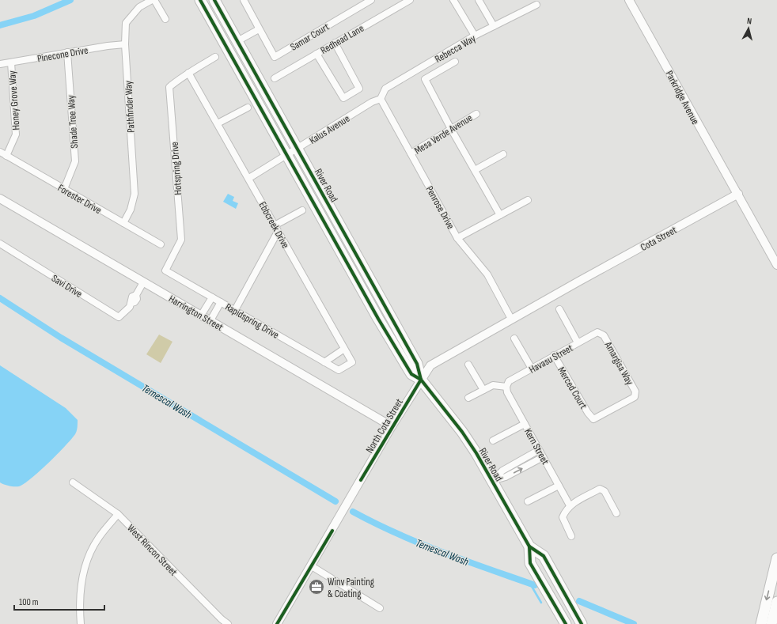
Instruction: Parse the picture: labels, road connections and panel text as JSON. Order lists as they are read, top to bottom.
{
  "streets": {
    "main road": ["River Road"],
    "street": [
      "Samar Court",
      "Redhead Lane",
      "Rebecca Way",
      "Pinecone Drive",
      "Parkridge Avenue",
      "Honey Grove Way",
      "Pathfinder Way",
      "Shade Tree Way",
      "Kalus Avenue",
      "Mesa Verde Avenue",
      "Hotspring Drive",
      "Forester Drive",
      "Penrose Drive",
      "Ebbcreek Drive",
      "Cota Street",
      "Savi Drive",
      "Harrington Street",
      "Rapidspring Drive",
      "Havasu Street",
      "Amargisa Way",
      "Merced Court",
      "North Cota Street",
      "Kern Street",
      "West Rincon Street"
    ]
  },
  "crossings": [
    ["Rebecca Way", "Kalus Avenue"],
    ["Rebecca Way", "Penrose Drive"],
    ["Pinecone Drive", "Honey Grove Way"],
    ["Pinecone Drive", "Pathfinder Way"],
    ["Pinecone Drive", "Shade Tree Way"],
    ["Parkridge Avenue", "Cota Street"],
    ["Honey Grove Way", "Forester Drive"],
    ["Pathfinder Way", "Forester Drive"],
    ["Shade Tree Way", "Forester Drive"],
    ["Kalus Avenue", "River Road"],
    ["Kalus Avenue", "Penrose Drive"],
    ["Kalus Avenue", "Ebbcreek Drive"],
    ["Mesa Verde Avenue", "Penrose Drive"],
    ["Hotspring Drive", "Ebbcreek Drive"],
    ["Hotspring Drive", "Rapidspring Drive"],
    ["River Road", "North Cota Street"],
    ["Penrose Drive", "North Cota Street"],
    ["Ebbcreek Drive", "Rapidspring Drive"],
    ["Cota Street", "North Cota Street"],
    ["Savi Drive", "Harrington Street"],
    ["Harrington Street", "North Cota Street"],
    ["Havasu Street", "Amargisa Way"],
    ["Havasu Street", "Merced Court"],
    ["Havasu Street", "Kern Street"],
    ["Amargisa Way", "Merced Court"]
  ],
  "water": ["Temescal Wash"],
  "places": {
    "office": ["Winv Painting & Coating"]
  },
  "scale_bar": "100 m",
  "north": "top"
}
